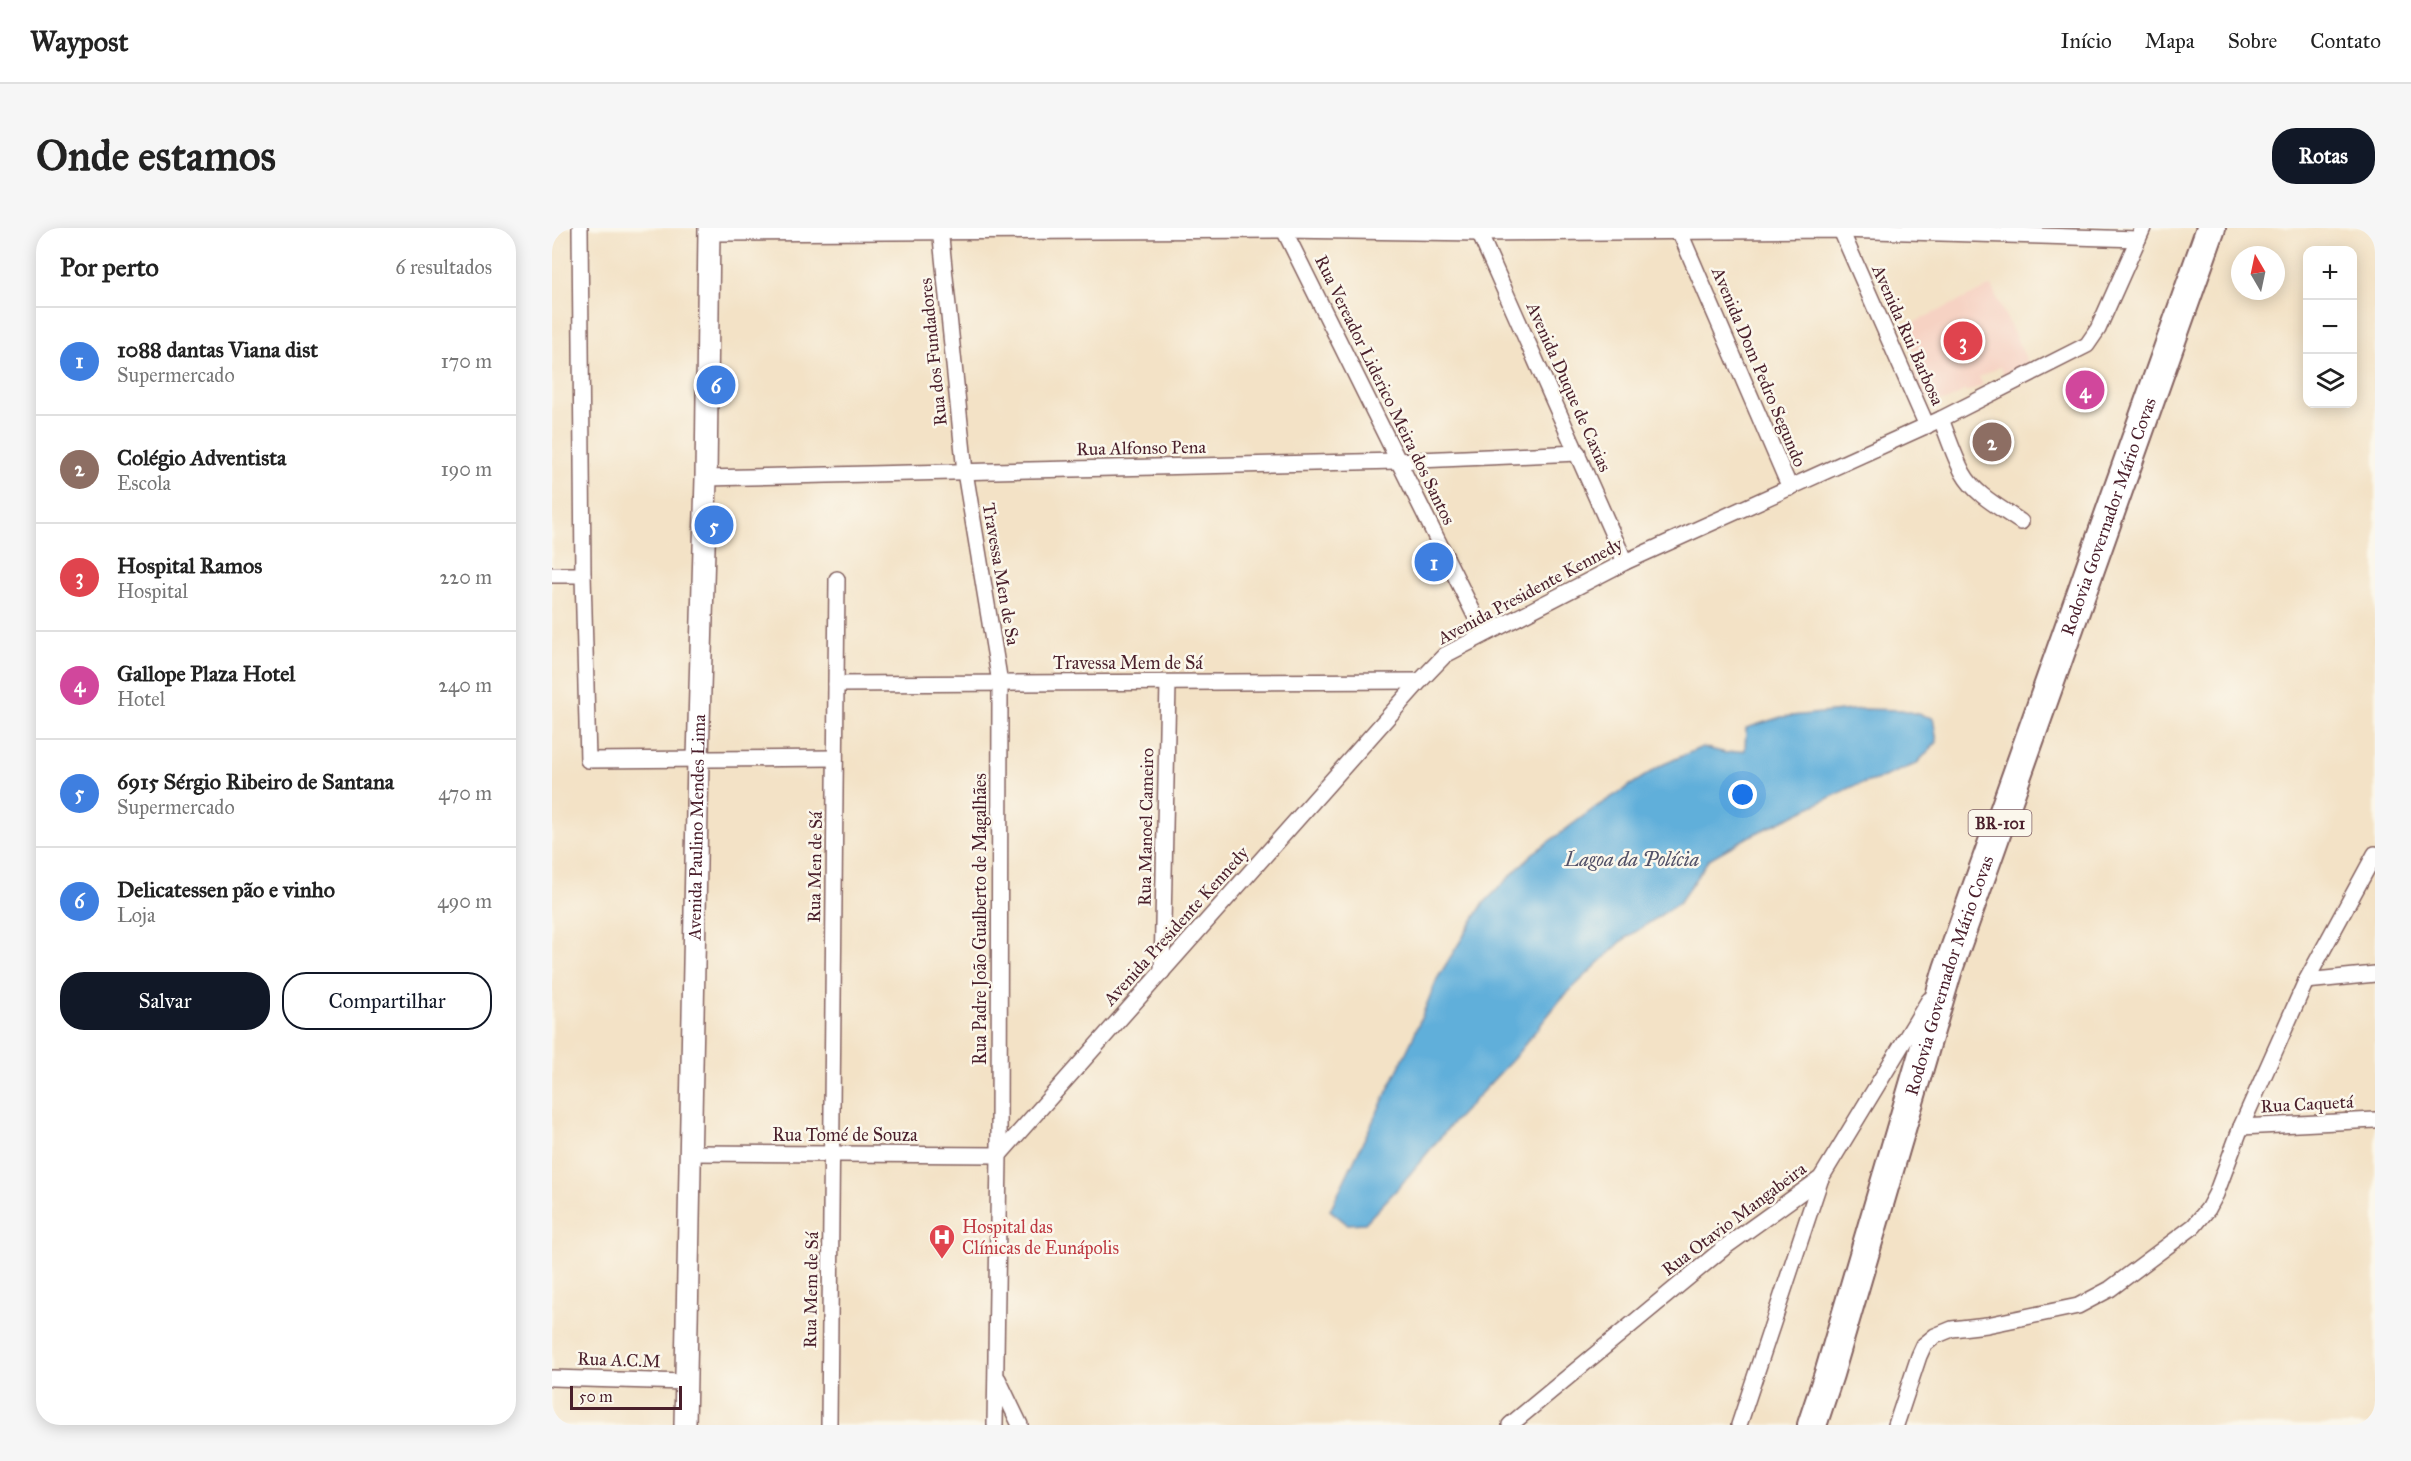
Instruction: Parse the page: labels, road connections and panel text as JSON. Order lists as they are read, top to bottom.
{
  "streets": {
    "highway": ["Rodovia Governador Mário Covas", "BR-101"],
    "main road": ["Avenida Paulino Mendes Lima"],
    "street": [
      "Avenida Rui Barbosa",
      "Rua dos Fundadores",
      "Avenida Dom Pedro Segundo",
      "Avenida Duque de Caxias",
      "Rua Vereador Liderico Meira dos Santos",
      "Rua Alfonso Pena",
      "Travessa Men de Sa",
      "Avenida Presidente Kennedy",
      "Travessa Mem de Sá",
      "Rua Manoel Cameiro",
      "Rua Men de Sá",
      "Rua Padre João Gualberto de Magalhães",
      "Rua Caquetá",
      "Rua Tomé de Souza",
      "Rua Otavio Mangabeira",
      "Rua Mem de Sá",
      "Rua A.C.M"
    ]
  },
  "crossings": [
    ["Avenida Rui Barbosa", "Avenida Presidente Kennedy"],
    ["Rua dos Fundadores", "Rua Alfonso Pena"],
    ["Rua dos Fundadores", "Travessa Men de Sa"],
    ["Avenida Dom Pedro Segundo", "Avenida Presidente Kennedy"],
    ["Avenida Duque de Caxias", "Rua Alfonso Pena"],
    ["Avenida Duque de Caxias", "Avenida Presidente Kennedy"],
    ["Rua Vereador Liderico Meira dos Santos", "Rua Alfonso Pena"],
    ["Rua Vereador Liderico Meira dos Santos", "Avenida Presidente Kennedy"],
    ["Rua Alfonso Pena", "Travessa Men de Sa"],
    ["Rua Alfonso Pena", "Avenida Paulino Mendes Lima"],
    ["Rodovia Governador Mário Covas", "Rua Otavio Mangabeira"],
    ["Travessa Men de Sa", "Travessa Mem de Sá"],
    ["Travessa Men de Sa", "Rua Padre João Gualberto de Magalhães"],
    ["Avenida Presidente Kennedy", "Travessa Mem de Sá"],
    ["Avenida Presidente Kennedy", "Rua Manoel Cameiro"],
    ["Avenida Presidente Kennedy", "Rua Padre João Gualberto de Magalhães"],
    ["Avenida Presidente Kennedy", "Rua Tomé de Souza"],
    ["Travessa Mem de Sá", "Rua Manoel Cameiro"],
    ["Travessa Mem de Sá", "Rua Men de Sá"],
    ["Travessa Mem de Sá", "Rua Padre João Gualberto de Magalhães"],
    ["Avenida Paulino Mendes Lima", "Rua Tomé de Souza"],
    ["Avenida Paulino Mendes Lima", "Rua A.C.M"],
    ["Rua Men de Sá", "Rua Tomé de Souza"],
    ["Rua Men de Sá", "Rua Mem de Sá"],
    ["Rua Padre João Gualberto de Magalhães", "Rua Tomé de Souza"],
    ["Rua Tomé de Souza", "Rua Mem de Sá"]
  ],
  "water": ["Lagoa da Polícia"],
  "places": {
    "hospital": ["Hospital das Clínicas de Eunápolis"]
  },
  "scale_bar": "50 m",
  "north": "top",
  "page": {
    "header": "Waypost",
    "nav": [
      "Início",
      "Mapa",
      "Sobre",
      "Contato"
    ],
    "buttons": [
      "Rotas",
      ["Salvar", "Compartilhar"]
    ],
    "title": "Onde estamos",
    "heading": ["Por perto", "6 resultados"],
    "map_buttons": ["+", "−"],
    "list": [
      {
        "mark": "1",
        "name": "1088 dantas Viana dist",
        "note": "Supermercado",
        "value": "170 m"
      },
      {
        "mark": "2",
        "name": "Colégio Adventista",
        "note": "Escola",
        "value": "190 m"
      },
      {
        "mark": "3",
        "name": "Hospital Ramos",
        "note": "Hospital",
        "value": "220 m"
      },
      {
        "mark": "4",
        "name": "Gallope Plaza Hotel",
        "note": "Hotel",
        "value": "240 m"
      },
      {
        "mark": "5",
        "name": "6915 Sérgio Ribeiro de Santana",
        "note": "Supermercado",
        "value": "470 m"
      },
      {
        "mark": "6",
        "name": "Delicatessen pão e vinho",
        "note": "Loja",
        "value": "490 m"
      }
    ],
    "pins": [
      "3",
      "6",
      "4",
      "2",
      "5",
      "1"
    ],
    "scale": "50 m"
  }
}
